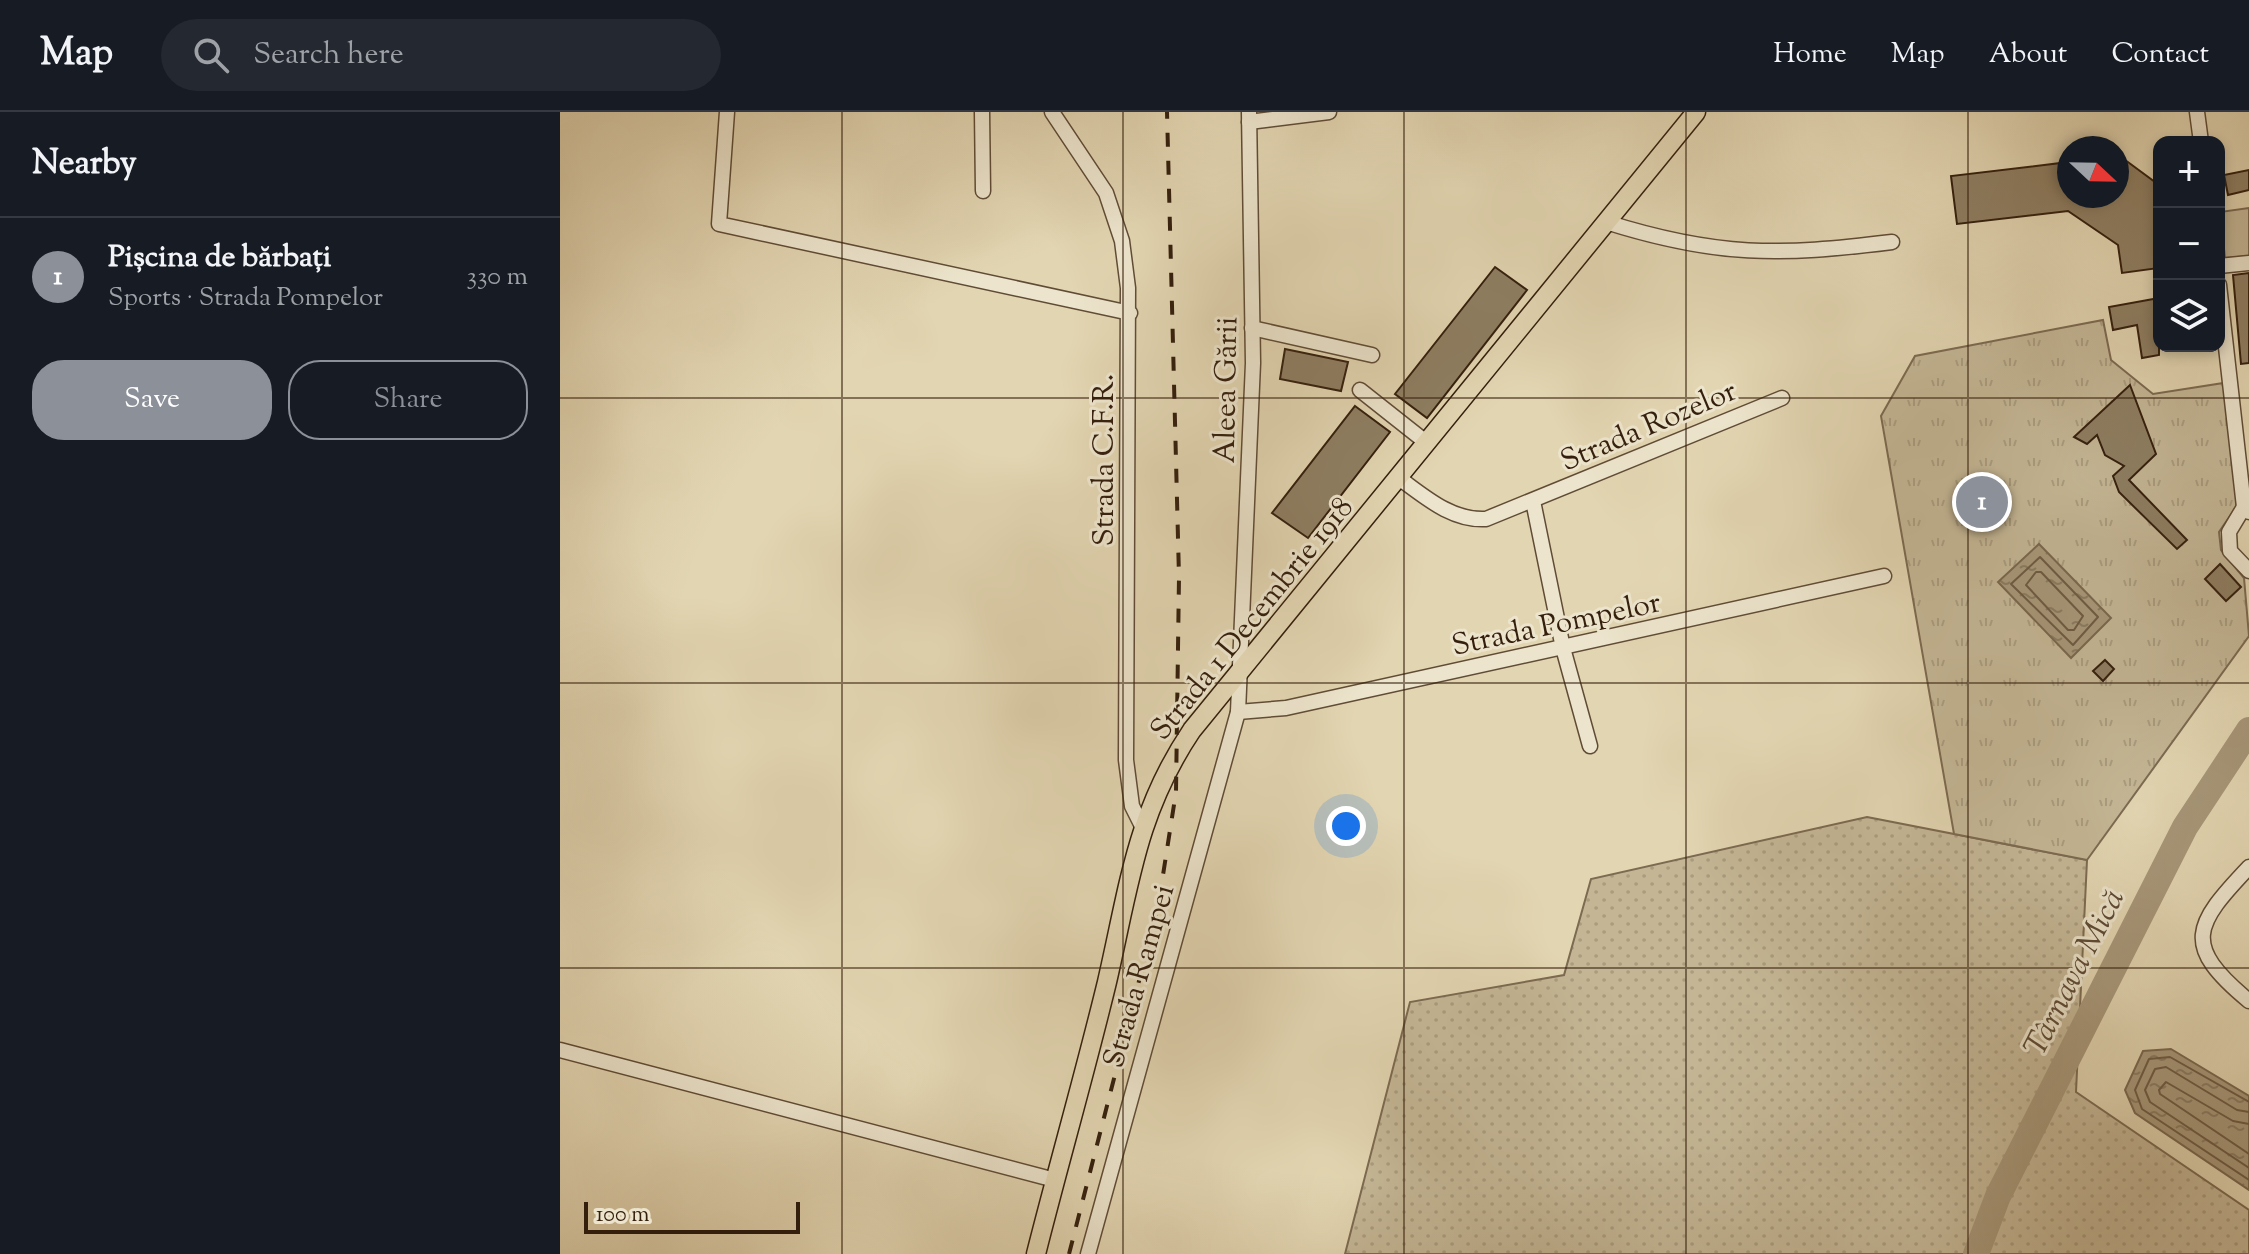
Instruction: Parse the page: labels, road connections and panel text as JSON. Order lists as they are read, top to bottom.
{
  "streets": {
    "main road": ["Strada 1 Decembrie 1918"],
    "street": [
      "Aleea Gării",
      "Strada Rozelor",
      "Strada C.F.R.",
      "Strada Pompelor",
      "Strada Rampei"
    ]
  },
  "crossings": [
    ["Aleea Gării", "Strada 1 Decembrie 1918"],
    ["Aleea Gării", "Strada Pompelor"],
    ["Aleea Gării", "Strada Rampei"],
    ["Strada Rozelor", "Strada 1 Decembrie 1918"],
    ["Strada Rozelor", "Strada Pompelor"],
    ["Strada C.F.R.", "Strada 1 Decembrie 1918"],
    ["Strada Pompelor", "Strada Rampei"]
  ],
  "water": ["Târnava Mică"],
  "scale_bar": "100 m",
  "north": "right",
  "page": {
    "header": "Map",
    "search": "Search here",
    "nav": [
      "Home",
      "Map",
      "About",
      "Contact"
    ],
    "heading": "Nearby",
    "map_buttons": ["+", "−"],
    "list": [
      {
        "mark": "1",
        "name": "Pișcina de bărbați",
        "note": "Sports · Strada Pompelor",
        "value": "330 m"
      }
    ],
    "buttons": ["Save", "Share"],
    "pins": "1",
    "scale": "100 m"
  }
}
